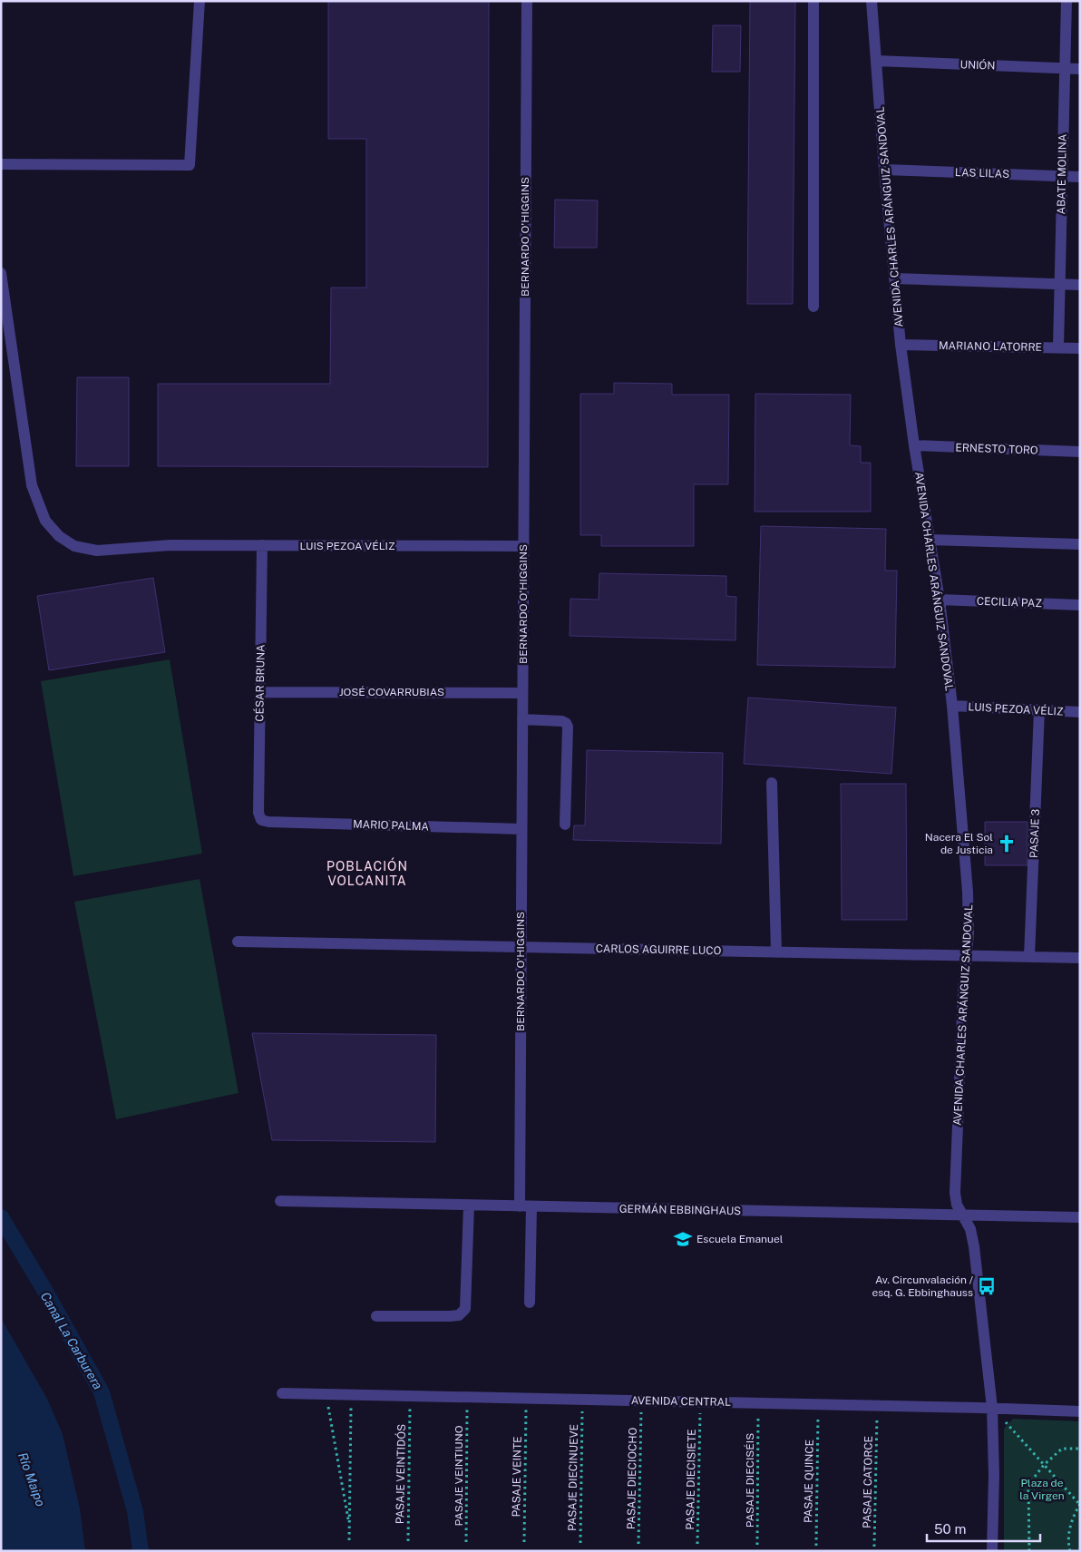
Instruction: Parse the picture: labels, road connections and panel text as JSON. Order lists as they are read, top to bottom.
{
  "streets": {
    "street": [
      "UNIÓN",
      "LAS LILAS",
      "ABATE MOLINA",
      "AVENIDA CHARLES ARÁNGUIZ SANDOVAL",
      "BERNARDO O'HIGGINS",
      "MARIANO LATORRE",
      "ERNESTO TORO",
      "LUIS PEZOA VÉLIZ",
      "CECILIA PAZ",
      "CÉSAR BRUNA",
      "JOSÉ COVARRUBIAS",
      "MARIO PALMA",
      "PASAJE 3",
      "CARLOS AGUIRRE LUCO",
      "GERMÁN EBBINGHAUS",
      "AVENIDA CENTRAL"
    ],
    "path": [
      "PASAJE VEINTIDÓS",
      "PASAJE VEINTIUNO",
      "PASAJE VEINTE",
      "PASAJE DIECINUEVE",
      "PASAJE DIECIOCHO",
      "PASAJE DIECISIETE",
      "PASAJE DIECISÉIS",
      "PASAJE QUINCE",
      "PASAJE CATORCE"
    ]
  },
  "crossings": [
    ["UNIÓN", "ABATE MOLINA"],
    ["UNIÓN", "AVENIDA CHARLES ARÁNGUIZ SANDOVAL"],
    ["LAS LILAS", "ABATE MOLINA"],
    ["LAS LILAS", "AVENIDA CHARLES ARÁNGUIZ SANDOVAL"],
    ["ABATE MOLINA", "MARIANO LATORRE"],
    ["AVENIDA CHARLES ARÁNGUIZ SANDOVAL", "MARIANO LATORRE"],
    ["AVENIDA CHARLES ARÁNGUIZ SANDOVAL", "ERNESTO TORO"],
    ["AVENIDA CHARLES ARÁNGUIZ SANDOVAL", "LUIS PEZOA VÉLIZ"],
    ["AVENIDA CHARLES ARÁNGUIZ SANDOVAL", "CECILIA PAZ"],
    ["AVENIDA CHARLES ARÁNGUIZ SANDOVAL", "CARLOS AGUIRRE LUCO"],
    ["AVENIDA CHARLES ARÁNGUIZ SANDOVAL", "GERMÁN EBBINGHAUS"],
    ["AVENIDA CHARLES ARÁNGUIZ SANDOVAL", "AVENIDA CENTRAL"],
    ["BERNARDO O'HIGGINS", "LUIS PEZOA VÉLIZ"],
    ["BERNARDO O'HIGGINS", "JOSÉ COVARRUBIAS"],
    ["BERNARDO O'HIGGINS", "MARIO PALMA"],
    ["BERNARDO O'HIGGINS", "CARLOS AGUIRRE LUCO"],
    ["BERNARDO O'HIGGINS", "GERMÁN EBBINGHAUS"],
    ["LUIS PEZOA VÉLIZ", "CÉSAR BRUNA"],
    ["LUIS PEZOA VÉLIZ", "PASAJE 3"],
    ["CÉSAR BRUNA", "JOSÉ COVARRUBIAS"],
    ["CÉSAR BRUNA", "MARIO PALMA"],
    ["PASAJE 3", "CARLOS AGUIRRE LUCO"]
  ],
  "districts": ["POBLACIÓN VOLCANITA"],
  "water": ["Canal La Carburera", "Río Maipo"],
  "parks": ["Plaza de la Virgen"],
  "places": {
    "church": ["Nacera El Sol de Justicia"],
    "school or university": ["Escuela Emanuel"],
    "bus stop": ["Av. Circunvalación / esq. G. Ebbinghauss"]
  },
  "scale_bar": "50 m"
}
